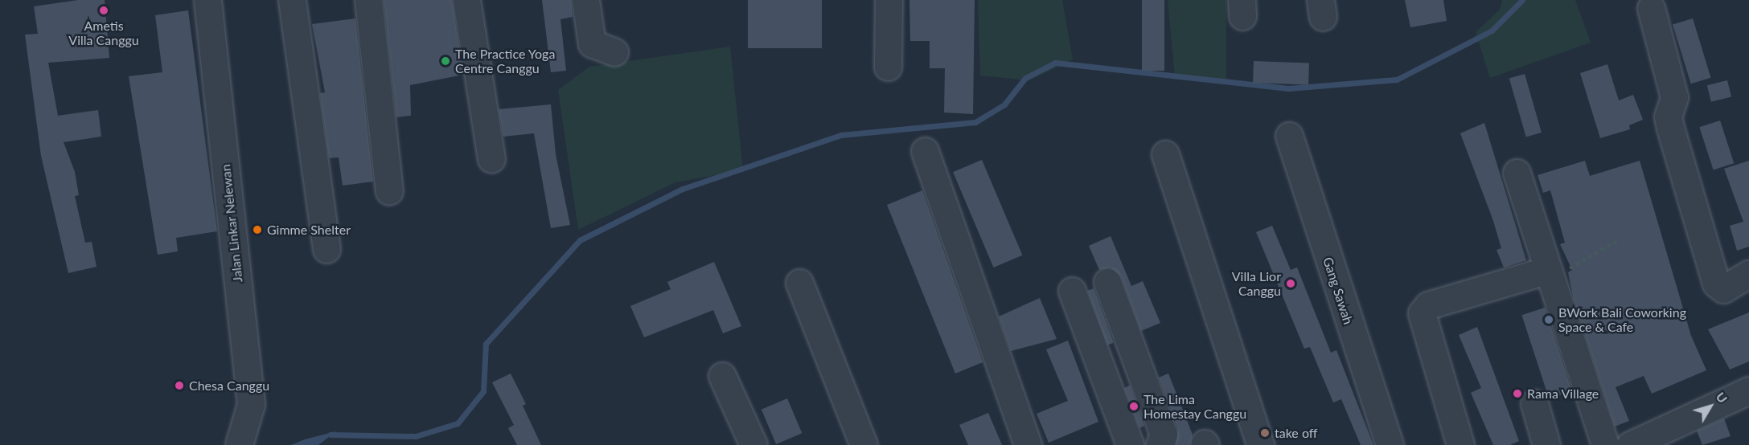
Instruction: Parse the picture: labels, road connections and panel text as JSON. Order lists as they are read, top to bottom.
{
  "streets": {
    "street": ["Jalan Linkar Nelewan", "Gang Sawah"]
  },
  "places": [
    "Ametis Villa Canggu",
    "The Practice Yoga Centre Canggu",
    "Gimme Shelter",
    "Villa Lior Canggu",
    "BWork Bali Coworking Space & Cafe",
    "Chesa Canggu",
    "Rama Village",
    "The Lima Homestay Canggu",
    "take off"
  ],
  "north": "top right"
}
